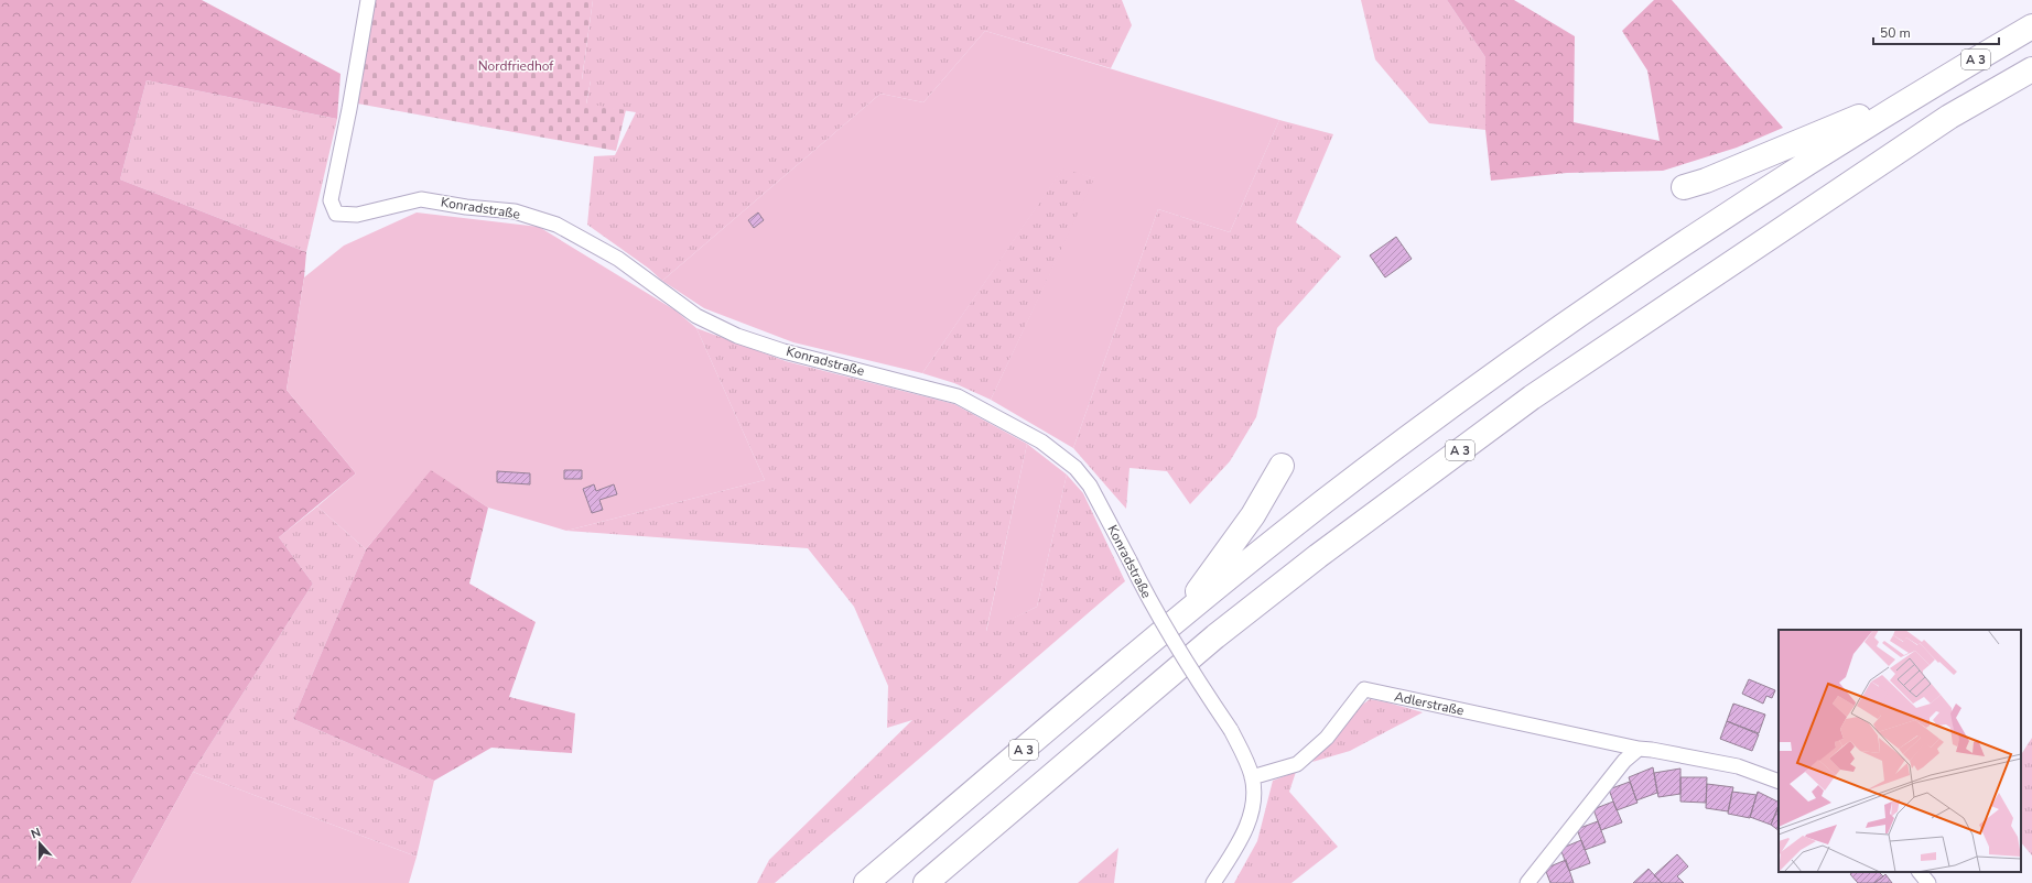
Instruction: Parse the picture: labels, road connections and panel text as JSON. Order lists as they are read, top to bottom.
{
  "streets": {
    "highway": ["A 3"],
    "street": ["Konradstraße", "Adlerstraße"]
  },
  "crossings": [
    ["Konradstraße", "Adlerstraße"]
  ],
  "parks": ["Nordfriedhof"],
  "scale_bar": "50 m",
  "north": "top"
}
